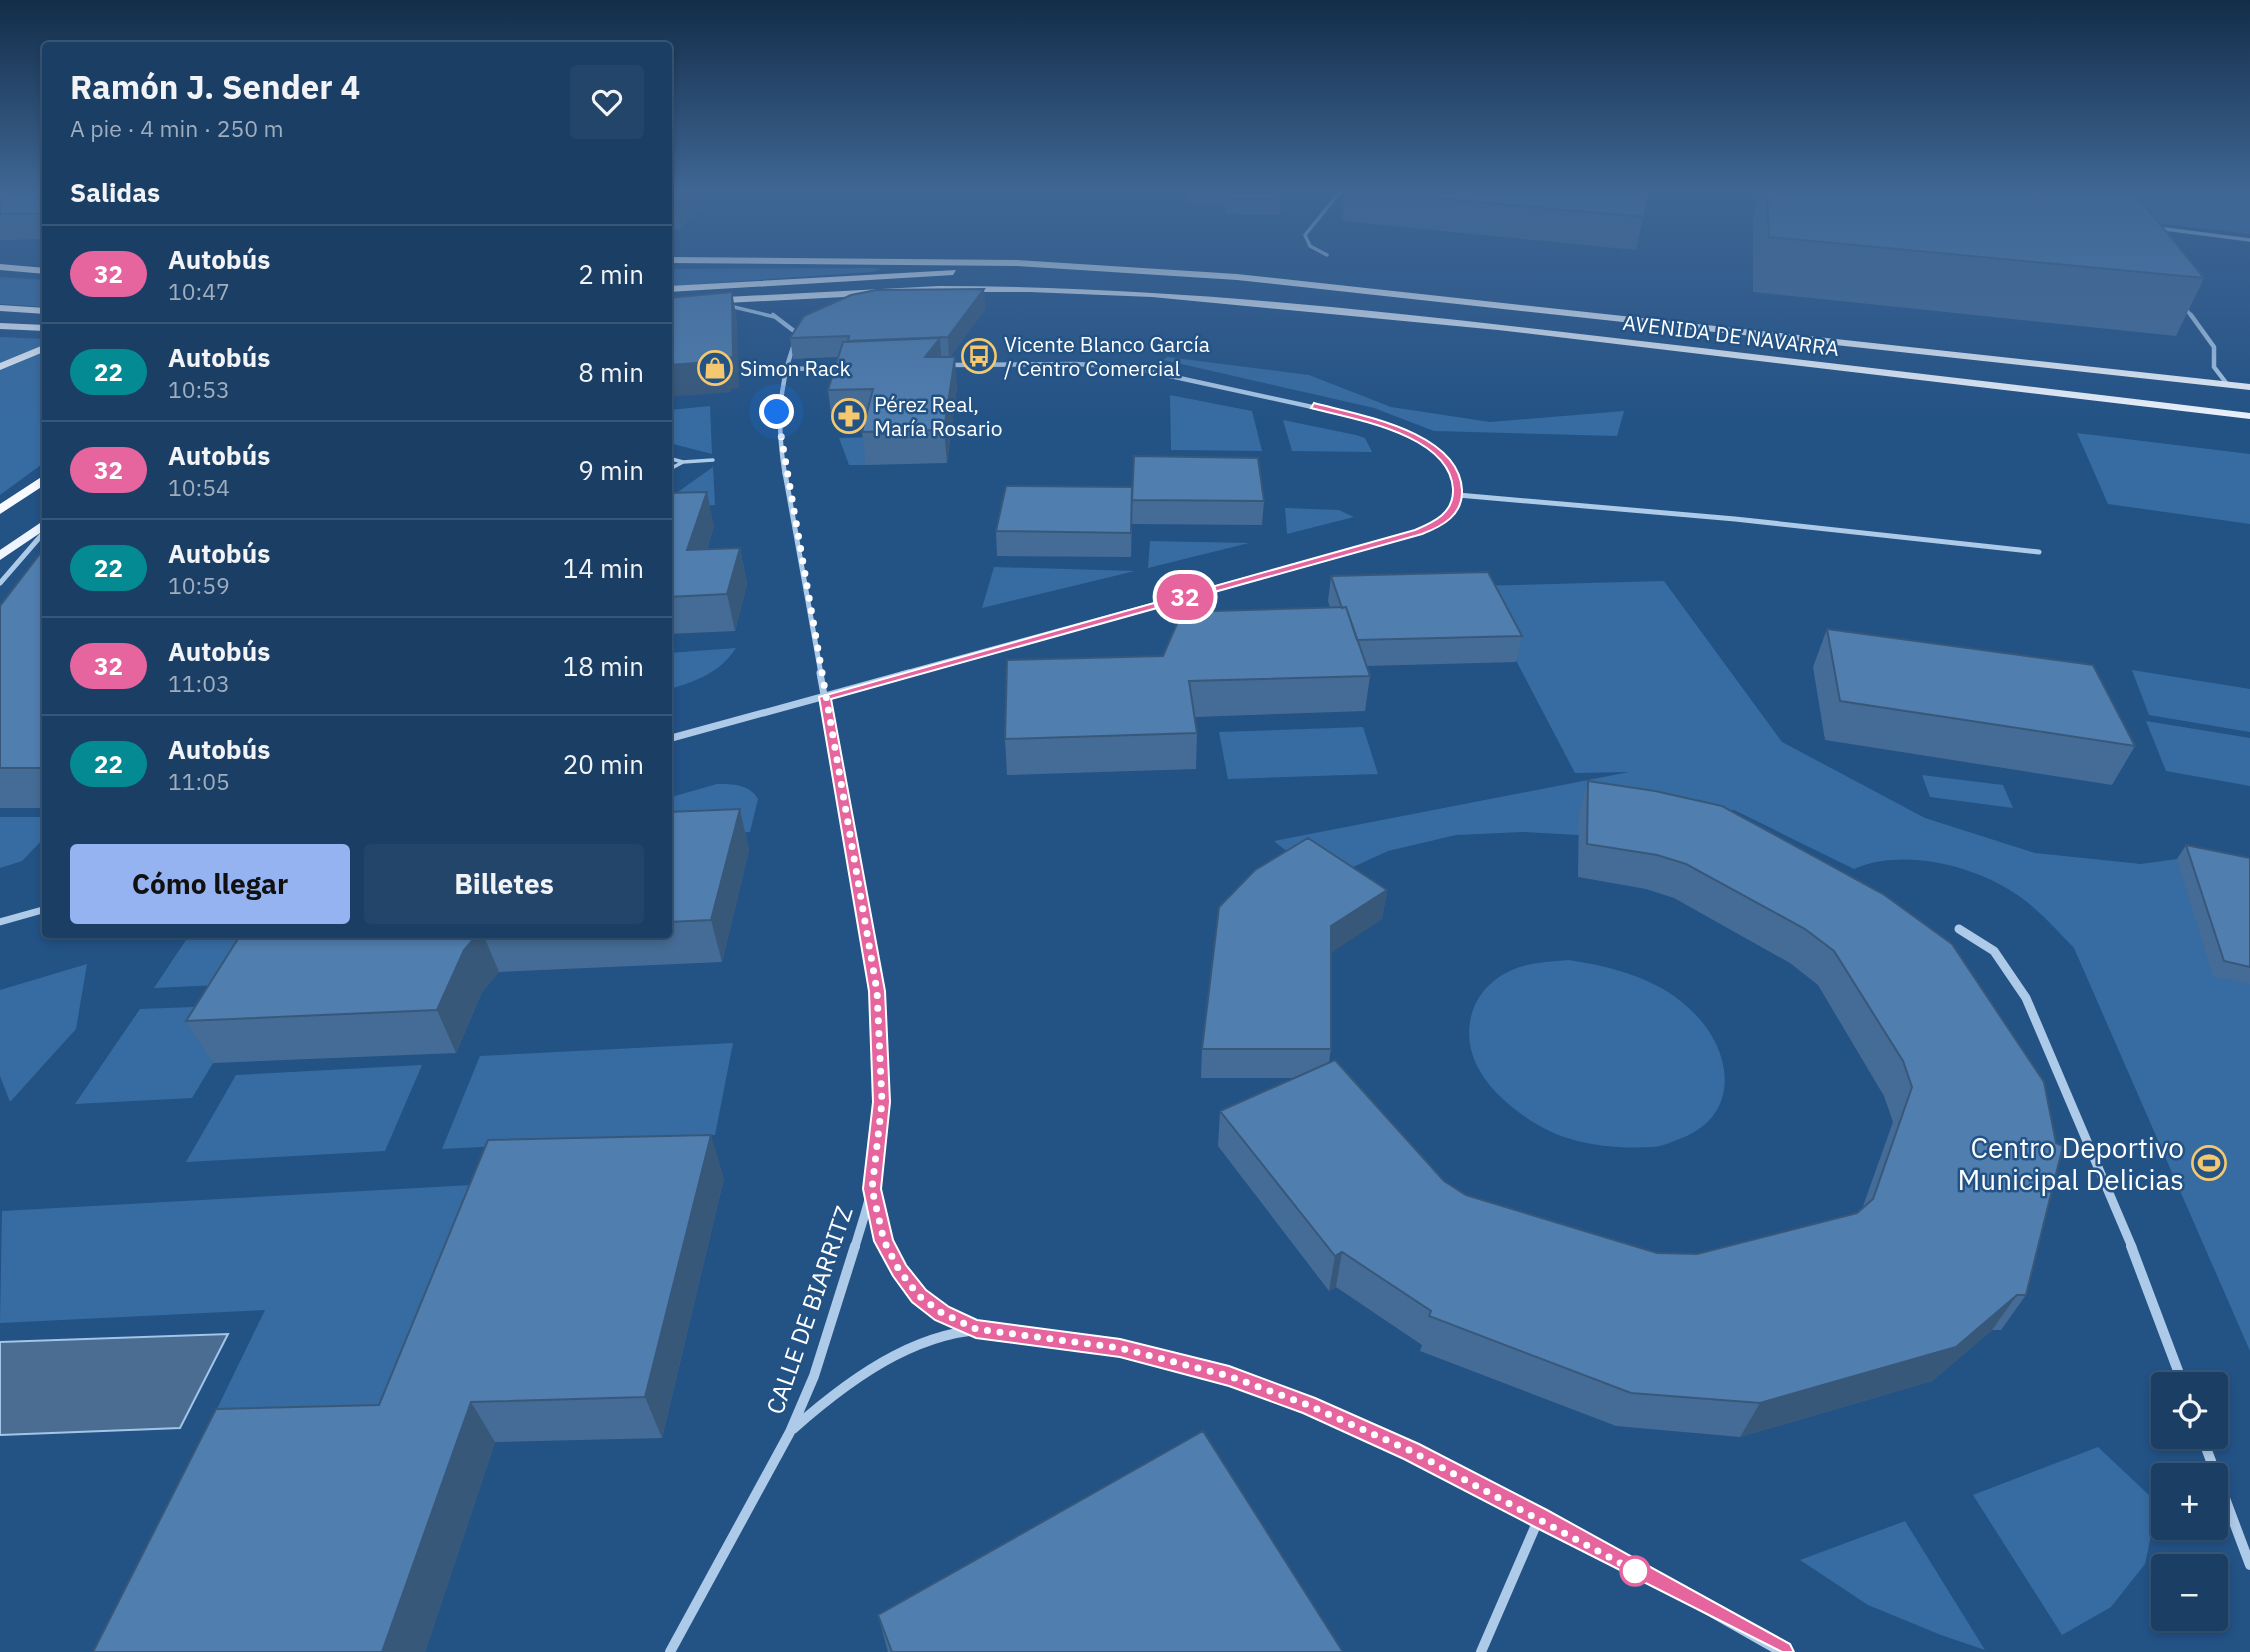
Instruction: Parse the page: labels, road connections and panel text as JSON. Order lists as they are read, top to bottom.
{
  "streets": {
    "main road": ["AVENIDA DE NAVARRA"],
    "street": ["CALLE DE BIARRITZ"]
  },
  "places": {
    "bus stop": ["Vicente Blanco García / Centro Comercial"],
    "shop": ["Simon Rack"],
    "pharmacy": ["Pérez Real, María Rosario"],
    "sports": ["Centro Deportivo Municipal Delicias"]
  },
  "lines": ["bus line 32"],
  "page": {
    "on_map": "32",
    "heading": [
      ["Ramón J. Sender 4", "A pie · 4 min · 250 m"],
      "Salidas"
    ],
    "list": [
      {
        "mark": "32",
        "name": "Autobús",
        "note": "10:47",
        "value": "2 min"
      },
      {
        "mark": "22",
        "name": "Autobús",
        "note": "10:53",
        "value": "8 min"
      },
      {
        "mark": "32",
        "name": "Autobús",
        "note": "10:54",
        "value": "9 min"
      },
      {
        "mark": "22",
        "name": "Autobús",
        "note": "10:59",
        "value": "14 min"
      },
      {
        "mark": "32",
        "name": "Autobús",
        "note": "11:03",
        "value": "18 min"
      },
      {
        "mark": "22",
        "name": "Autobús",
        "note": "11:05",
        "value": "20 min"
      }
    ],
    "buttons": ["Cómo llegar", "Billetes"],
    "map_buttons": ["+", "−"]
  }
}
